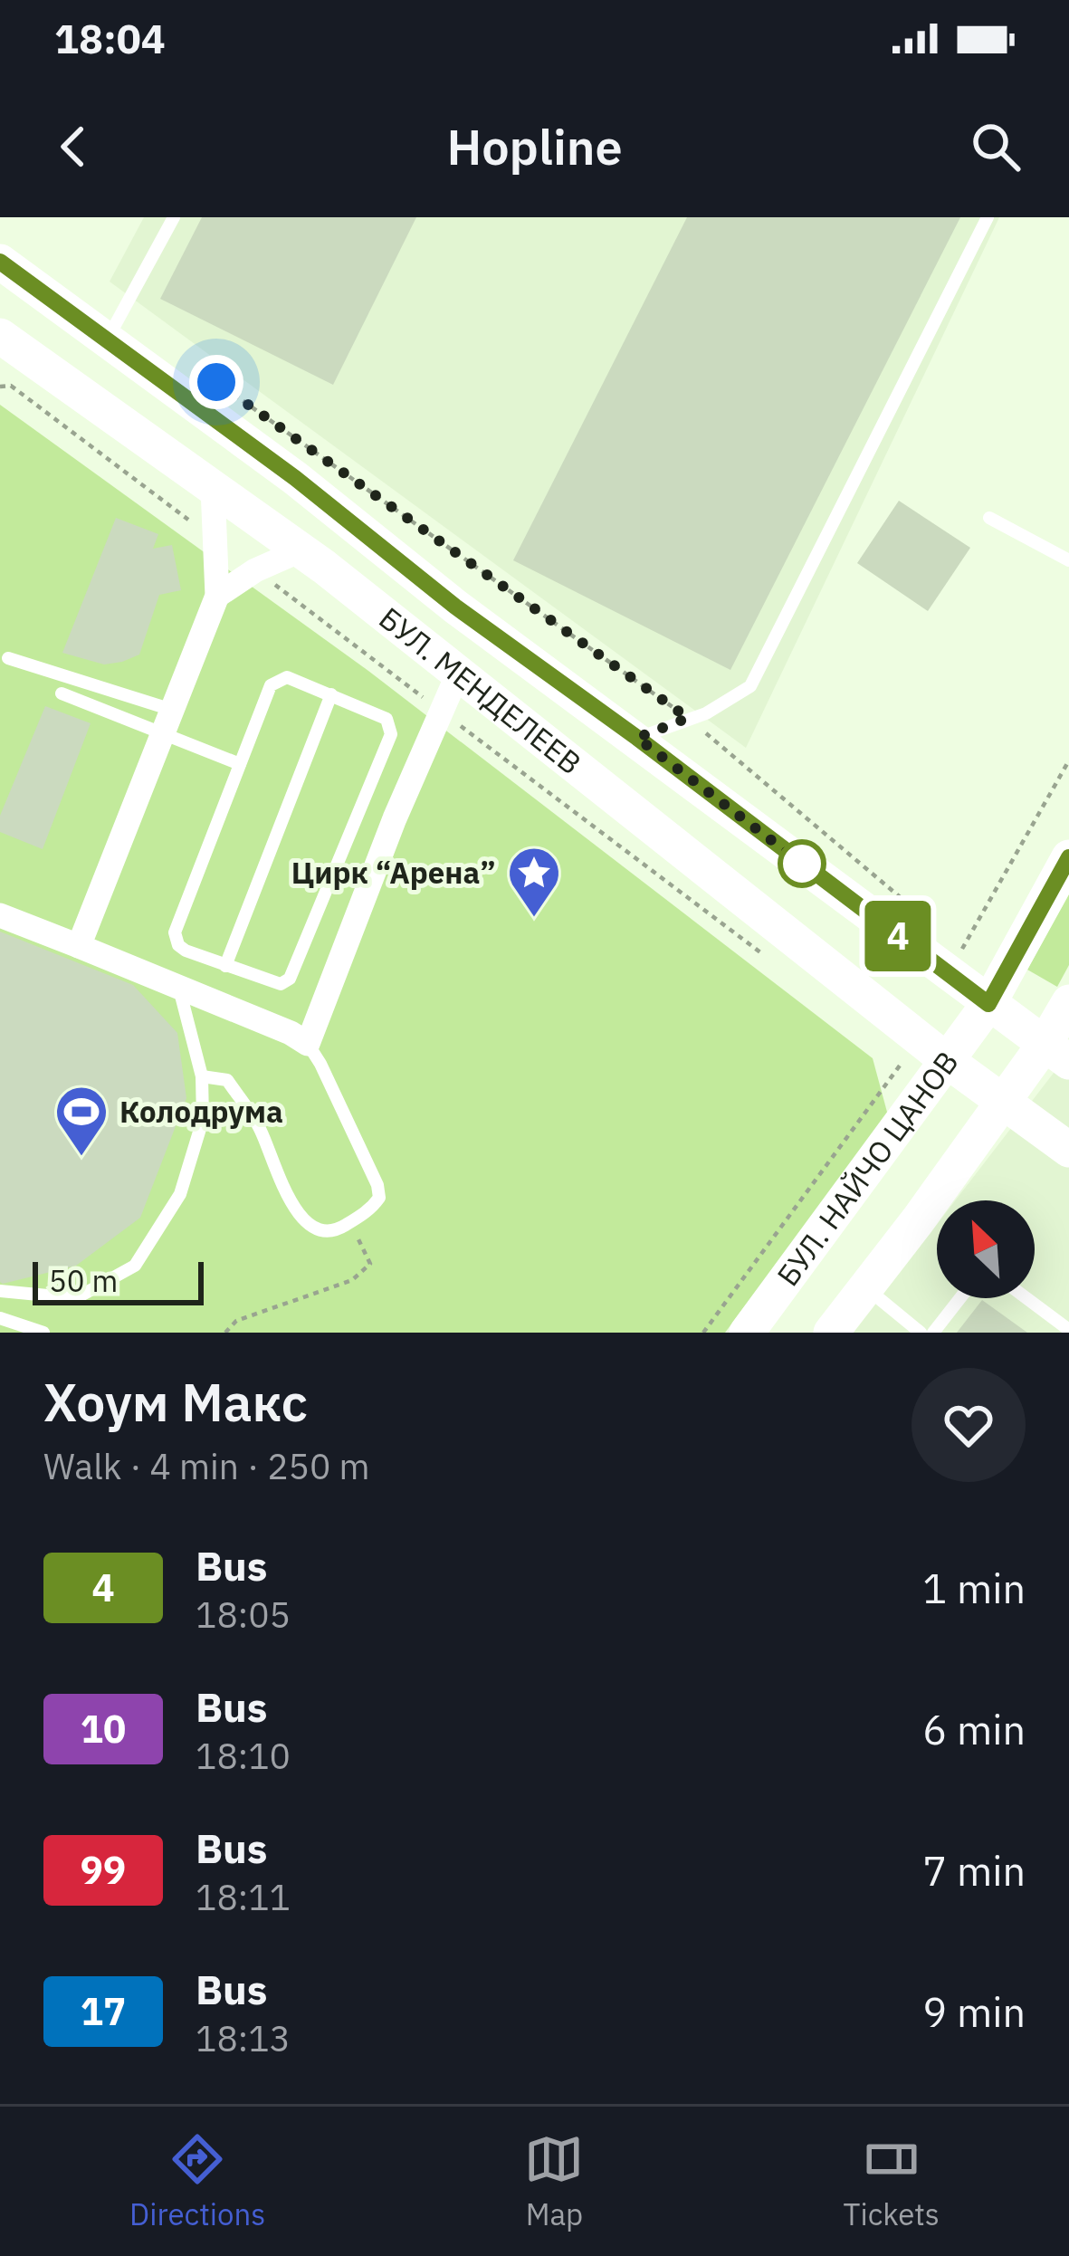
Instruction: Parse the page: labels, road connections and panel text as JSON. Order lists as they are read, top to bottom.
{
  "streets": {
    "main road": ["БУЛ. МЕНДЕЛЕЕВ", "БУЛ. НАЙЧО ЦАНОВ"]
  },
  "crossings": [
    ["БУЛ. МЕНДЕЛЕЕВ", "БУЛ. НАЙЧО ЦАНОВ"]
  ],
  "places": {
    "place": ["Цирк “Арена”"],
    "sports": ["Колодрума"]
  },
  "lines": ["bus line 4"],
  "scale_bar": "50 m",
  "north": "top left",
  "page": {
    "status": "18:04",
    "header": "Hopline",
    "on_map": "4",
    "scale": "50 m",
    "heading": ["Хоум Макс", "Walk · 4 min · 250 m"],
    "list": [
      {
        "mark": "4",
        "name": "Bus",
        "note": "18:05",
        "value": "1 min"
      },
      {
        "mark": "10",
        "name": "Bus",
        "note": "18:10",
        "value": "6 min"
      },
      {
        "mark": "99",
        "name": "Bus",
        "note": "18:11",
        "value": "7 min"
      },
      {
        "mark": "17",
        "name": "Bus",
        "note": "18:13",
        "value": "9 min"
      }
    ],
    "tabs": ["Directions", "Map", "Tickets"]
  }
}
